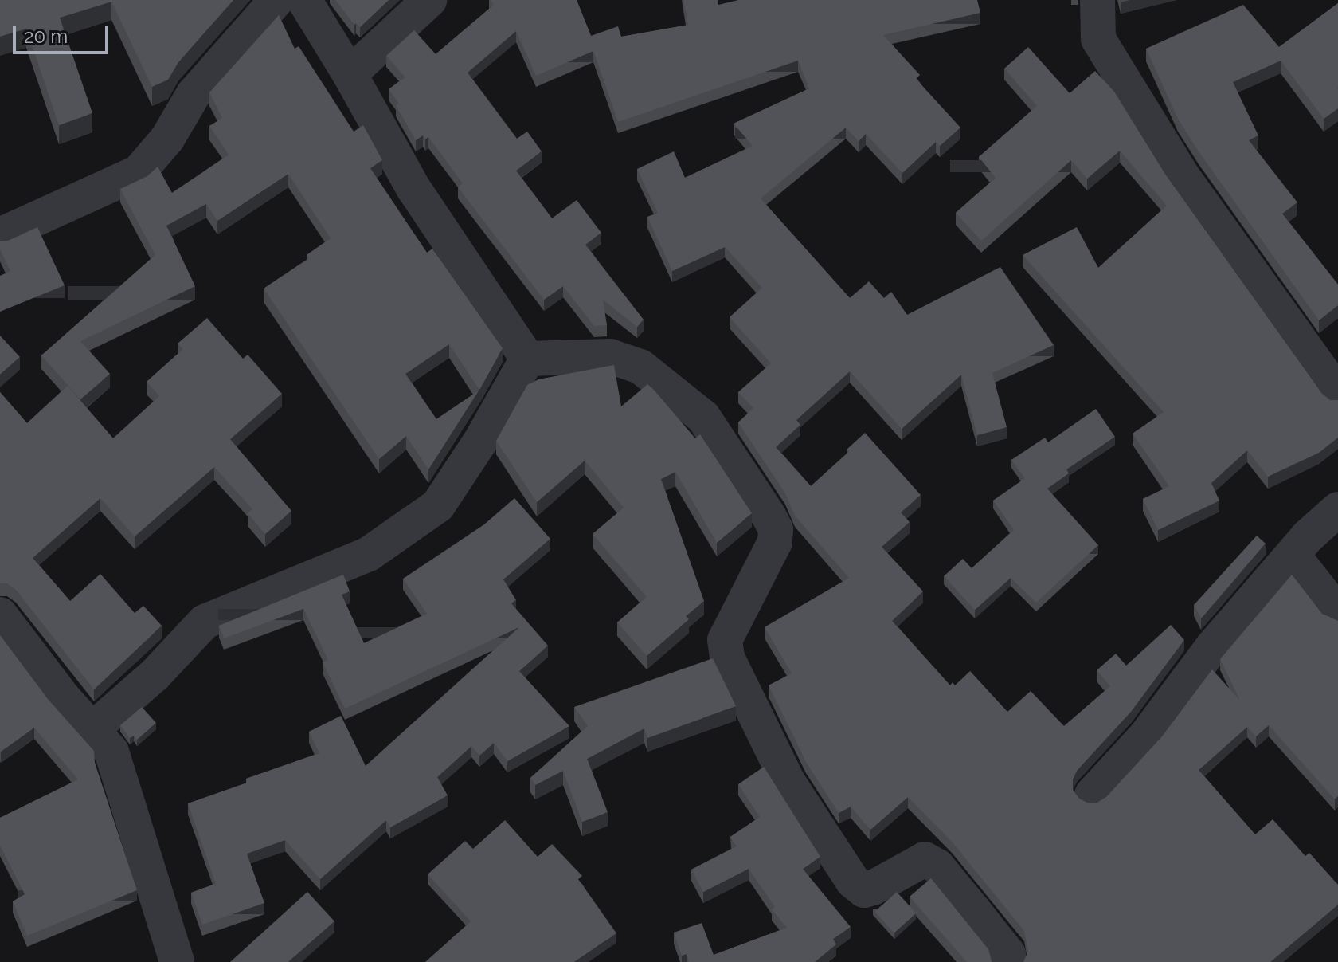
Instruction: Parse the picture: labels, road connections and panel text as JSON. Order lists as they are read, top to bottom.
{
  "scale_bar": "20 m"
}
